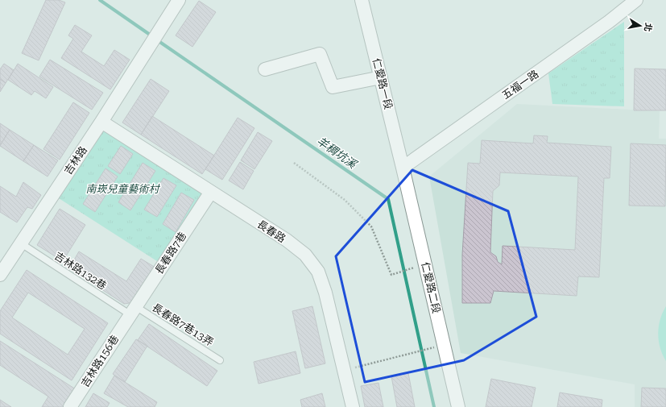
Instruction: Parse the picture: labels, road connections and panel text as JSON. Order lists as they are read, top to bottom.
{
  "streets": {
    "street": [
      "仁愛路一段",
      "五福一路",
      "吉林路",
      "長春路",
      "長春路7巷",
      "仁愛路二段",
      "吉林路156巷"
    ],
    "lane": ["吉林路132巷", "長春路7巷13弄"]
  },
  "crossings": [
    ["仁愛路一段", "五福一路"],
    ["仁愛路一段", "仁愛路二段"],
    ["五福一路", "仁愛路二段"],
    ["吉林路", "長春路"],
    ["吉林路", "吉林路132巷"],
    ["長春路", "長春路7巷"],
    ["長春路7巷", "吉林路132巷"],
    ["長春路7巷", "長春路7巷13弄"],
    ["長春路7巷", "吉林路156巷"],
    ["吉林路132巷", "長春路7巷13弄"],
    ["吉林路132巷", "吉林路156巷"],
    ["長春路7巷13弄", "吉林路156巷"]
  ],
  "water": ["羊稠坑溪"],
  "parks": ["南崁兒童藝術村"],
  "north": "right"
}
